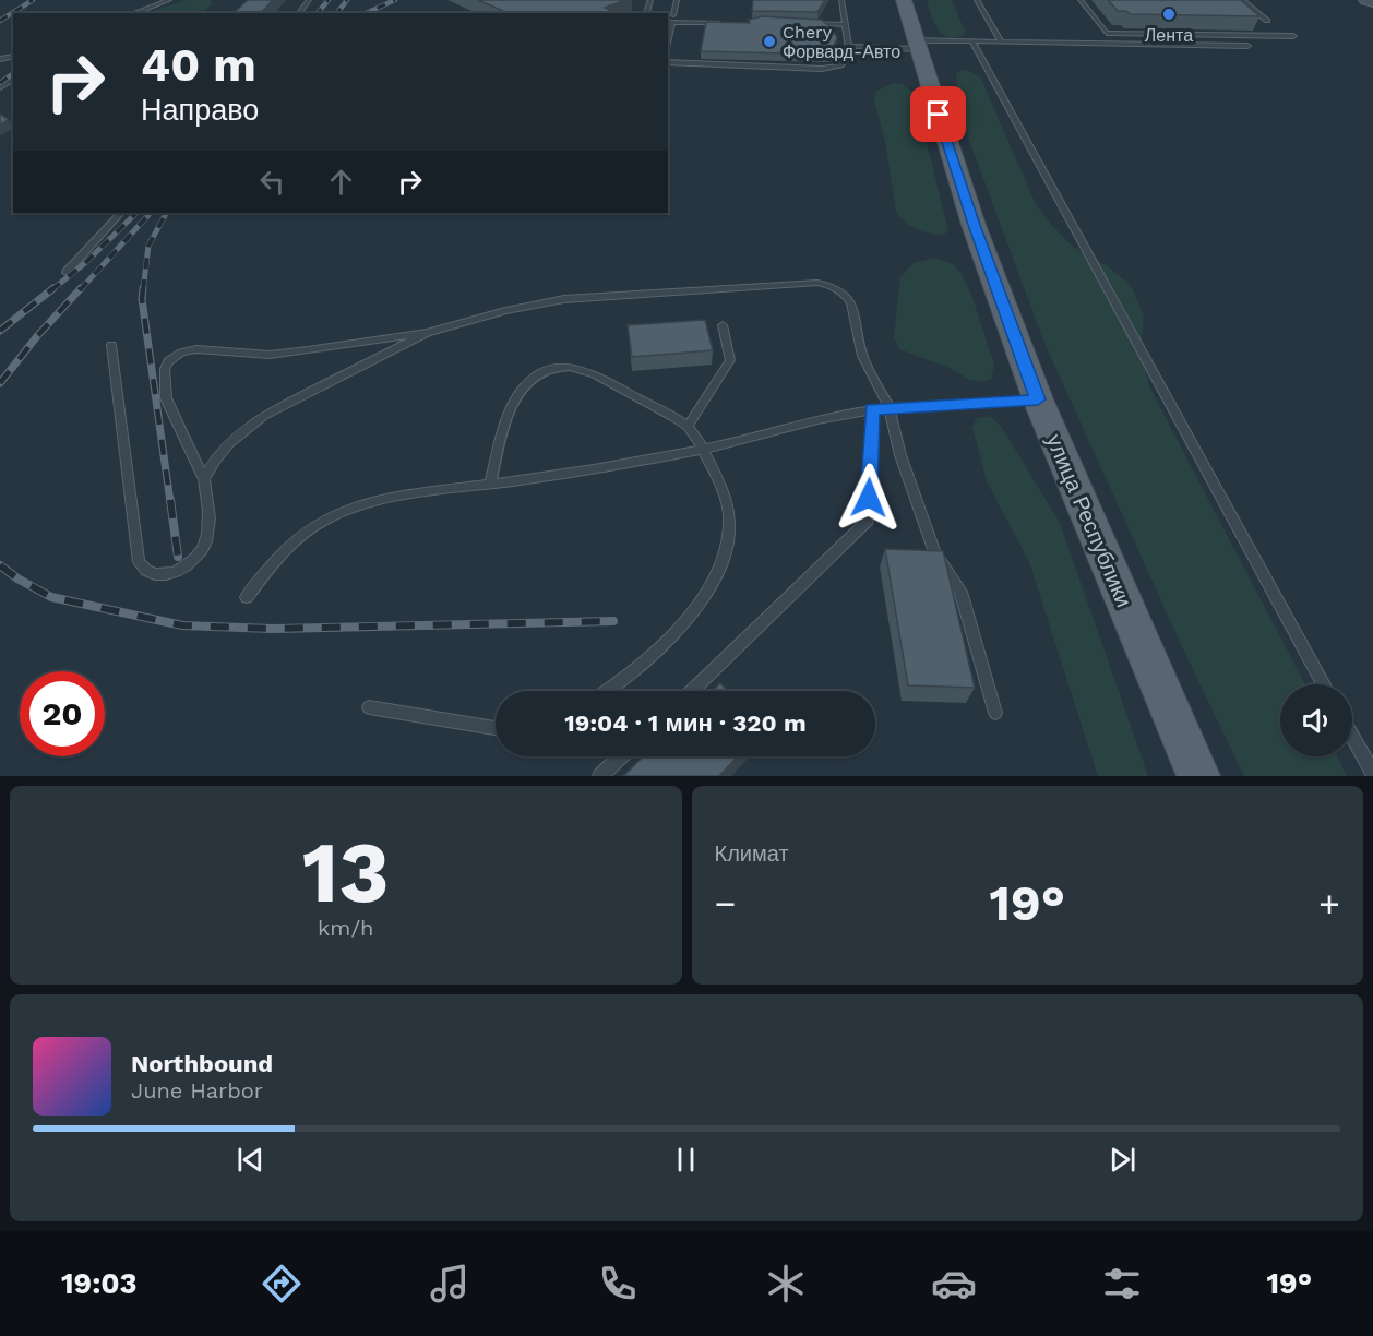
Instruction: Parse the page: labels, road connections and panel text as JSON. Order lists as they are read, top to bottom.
{
  "streets": {
    "main road": ["улица Республики"]
  },
  "places": ["Лента", "Chery Форвард-Авто"],
  "page": {
    "turn": ["40 m", "Направо"],
    "limit": "20",
    "trip": "19:04 · 1 мин · 320 m",
    "tile": [
      ["13", "km/h"],
      "Климат"
    ],
    "heat": ["−", "19°", "+"],
    "song": ["Northbound", "June Harbor"],
    "tabs": ["19:03", "19°"]
  }
}
